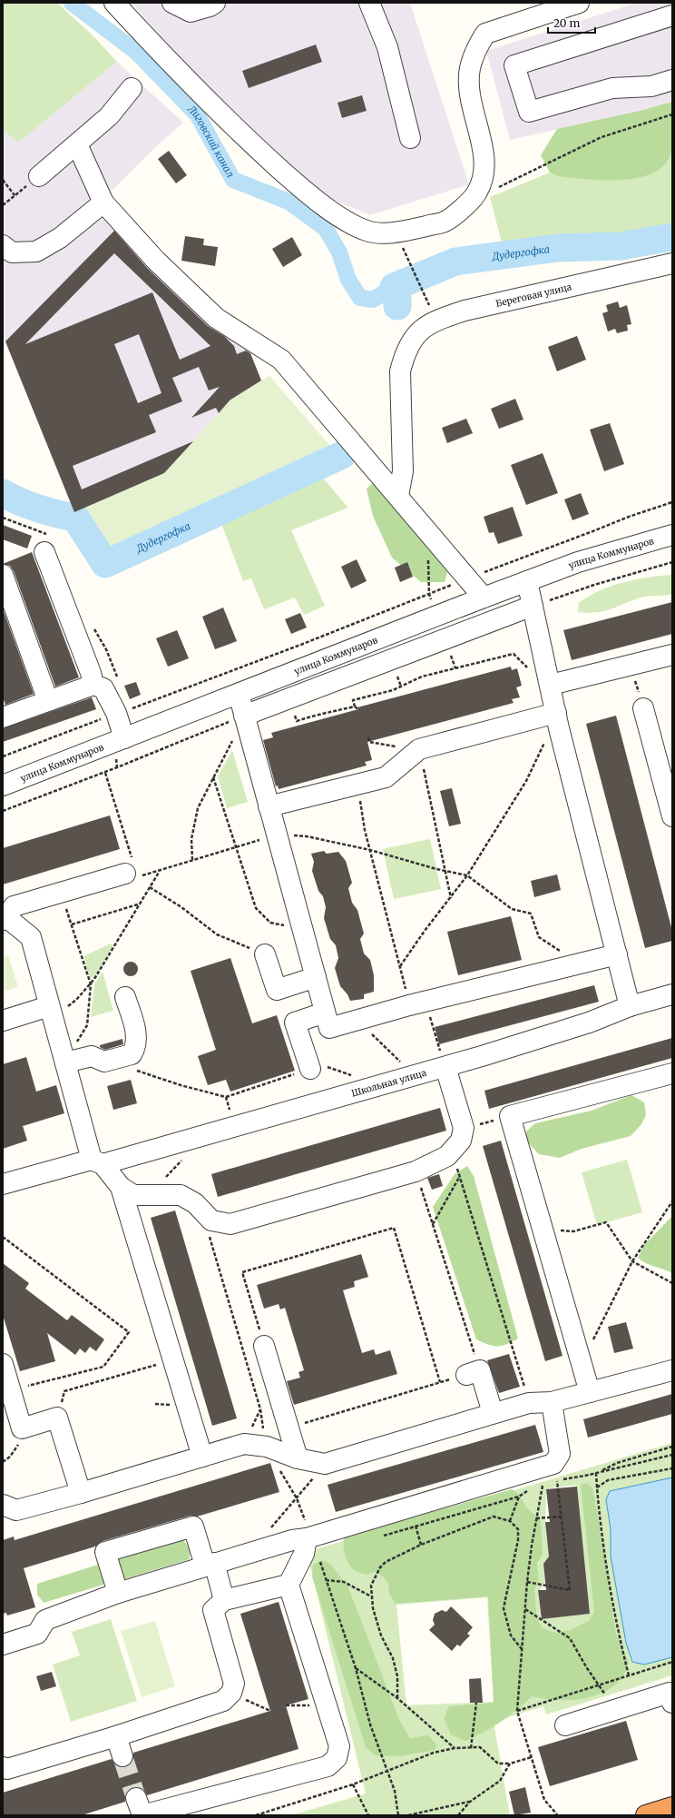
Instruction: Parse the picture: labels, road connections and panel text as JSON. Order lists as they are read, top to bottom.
{
  "streets": {
    "street": ["Береговая улица", "улица Коммунаров", "Школьная улица"]
  },
  "water": ["Лиговский канал", "Дудергофка"],
  "scale_bar": "20 m"
}
